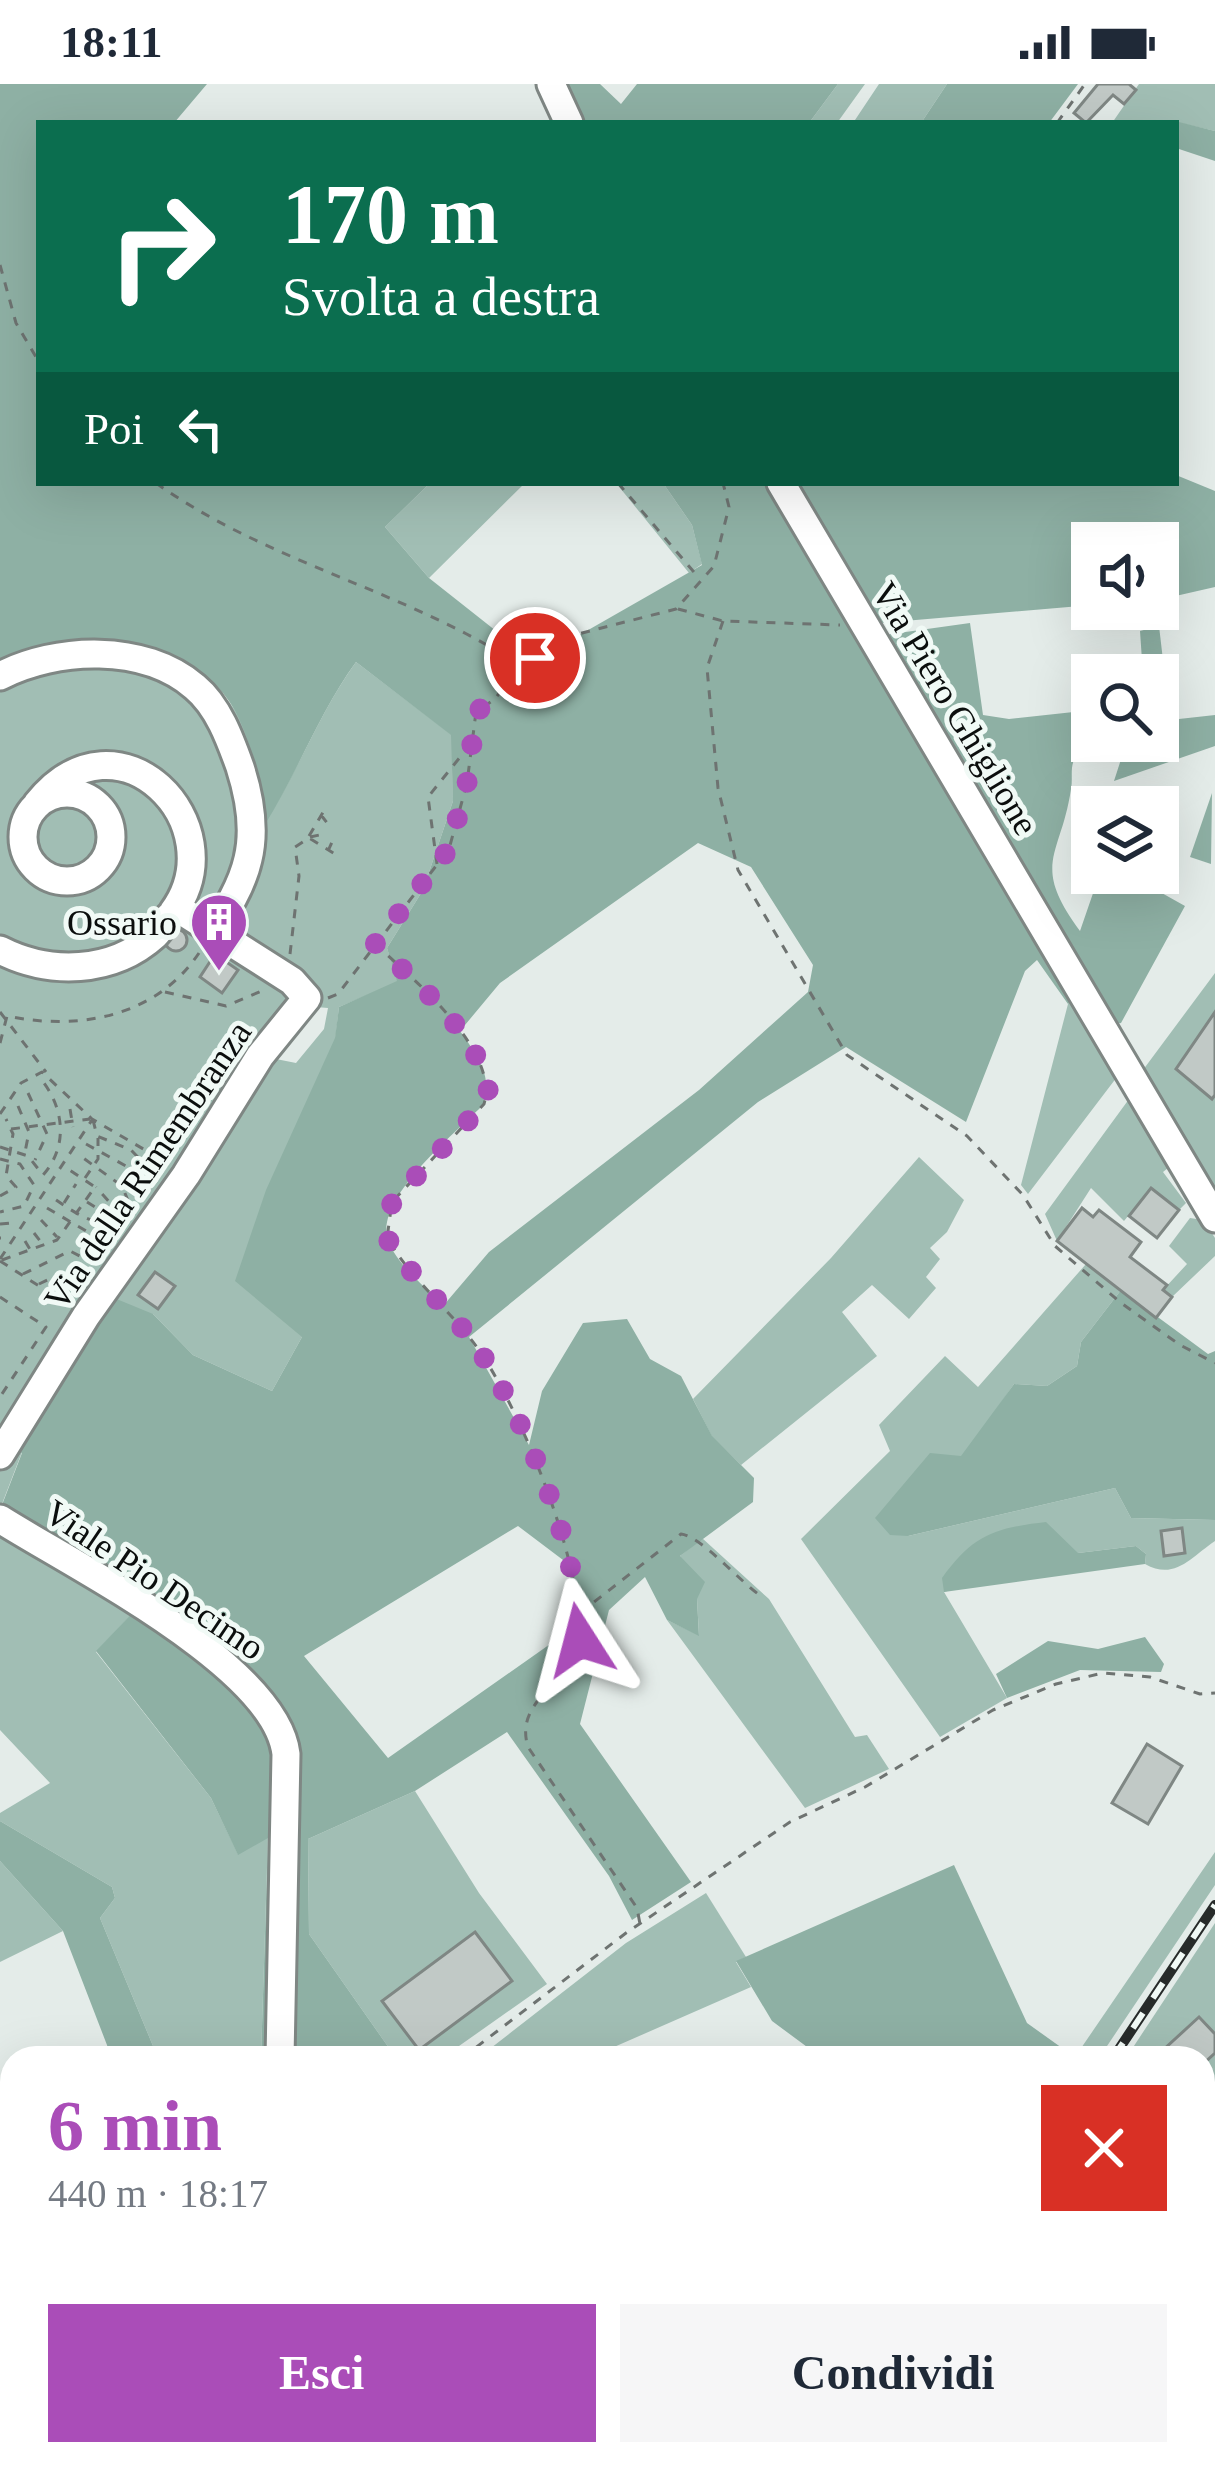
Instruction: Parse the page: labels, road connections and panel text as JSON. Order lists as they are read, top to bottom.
{
  "streets": {
    "street": ["Via Piero Ghiglione", "Via della Rimembranza", "Viale Pio Decimo"]
  },
  "places": {
    "building": ["Ossario"]
  },
  "page": {
    "status": "18:11",
    "turn": ["170 m", "Svolta a destra"],
    "then": "Poi",
    "heading": ["6 min", "440 m · 18:17"],
    "buttons": ["Esci", "Condividi"]
  }
}
